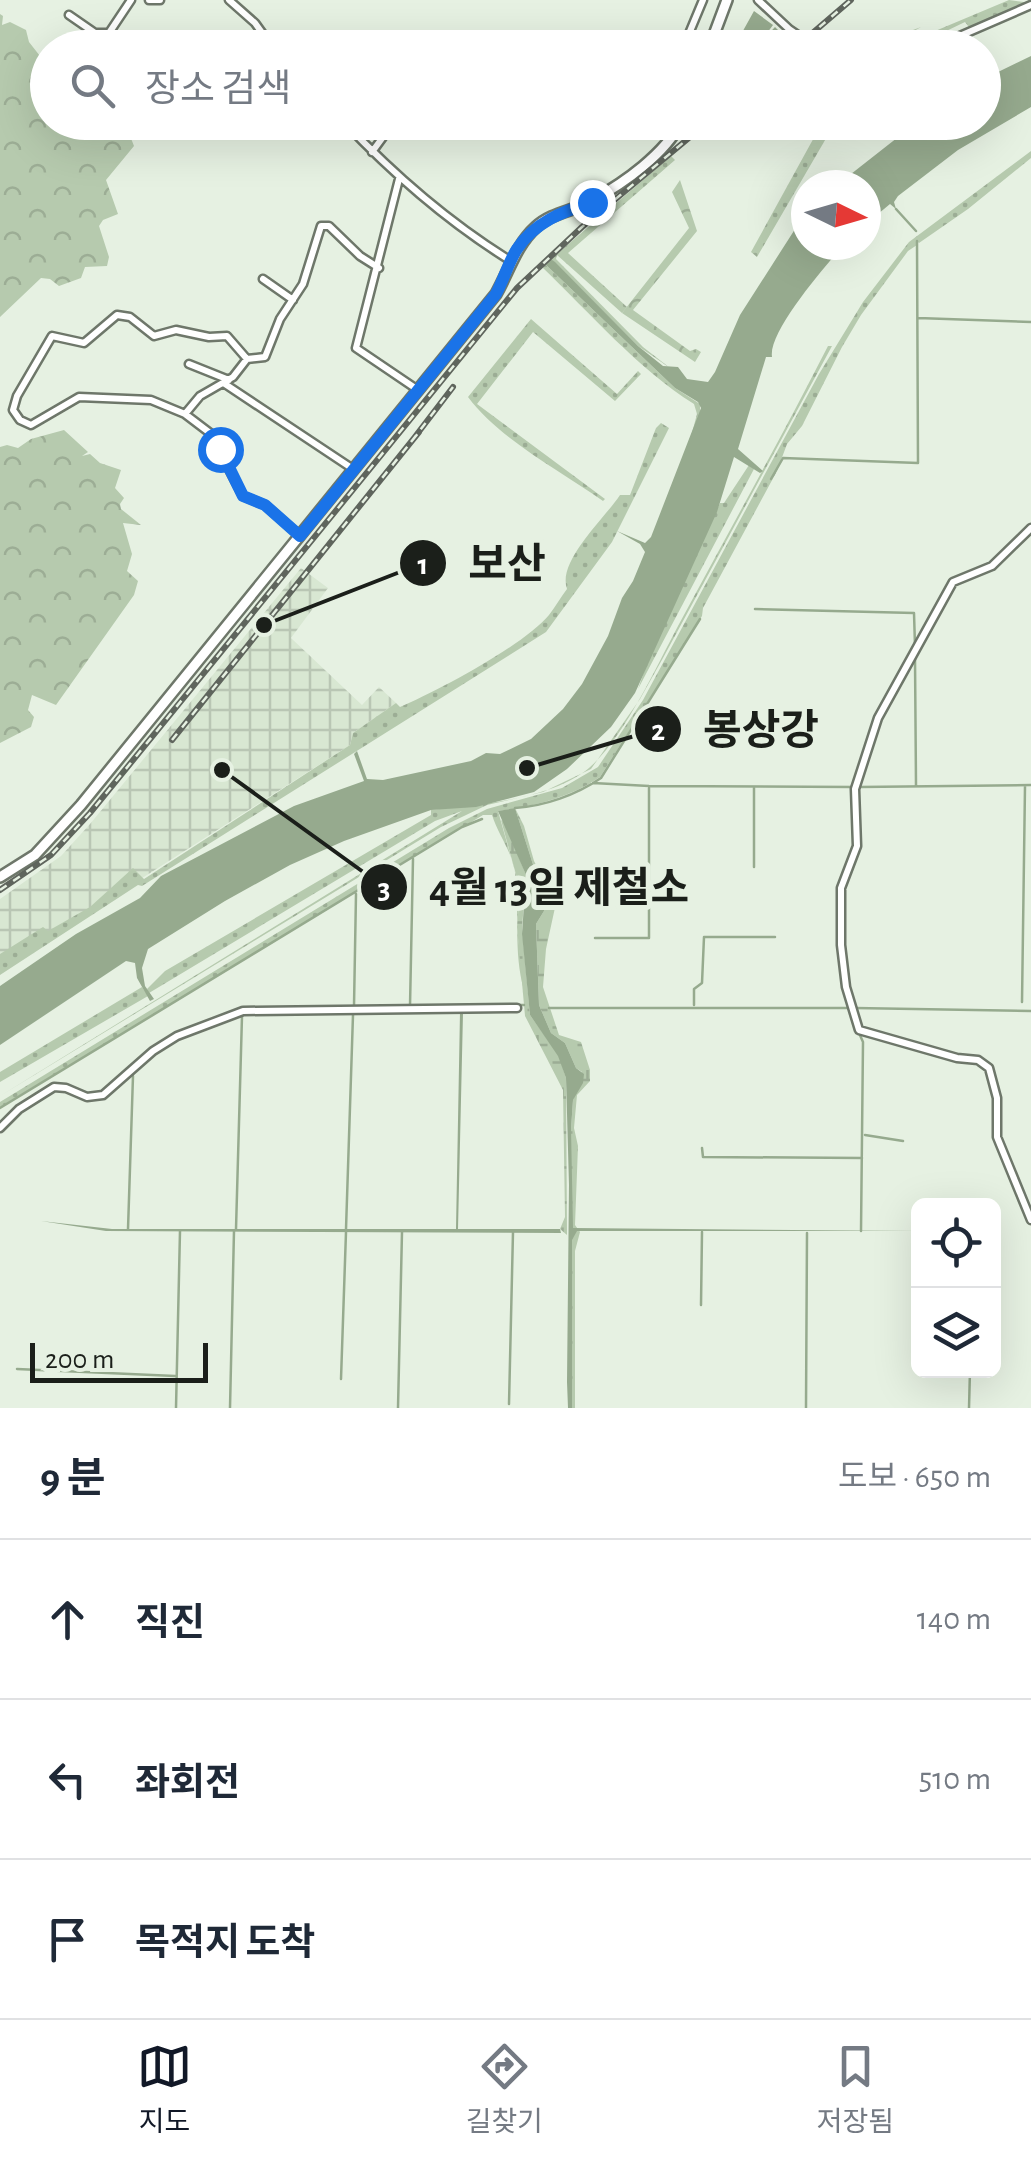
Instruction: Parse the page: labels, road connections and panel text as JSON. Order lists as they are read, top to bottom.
{
  "places": ["보산", "봉상강", "4월 13일 제철소"],
  "scale_bar": "200 m",
  "north": "right",
  "page": {
    "search": "장소 검색",
    "scale": "200 m",
    "heading": ["9 분", "도보 · 650 m"],
    "list": [
      ["직진", "140 m"],
      ["좌회전", "510 m"],
      "목적지 도착"
    ],
    "nav": ["지도", "길찾기", "저장됨"]
  }
}
